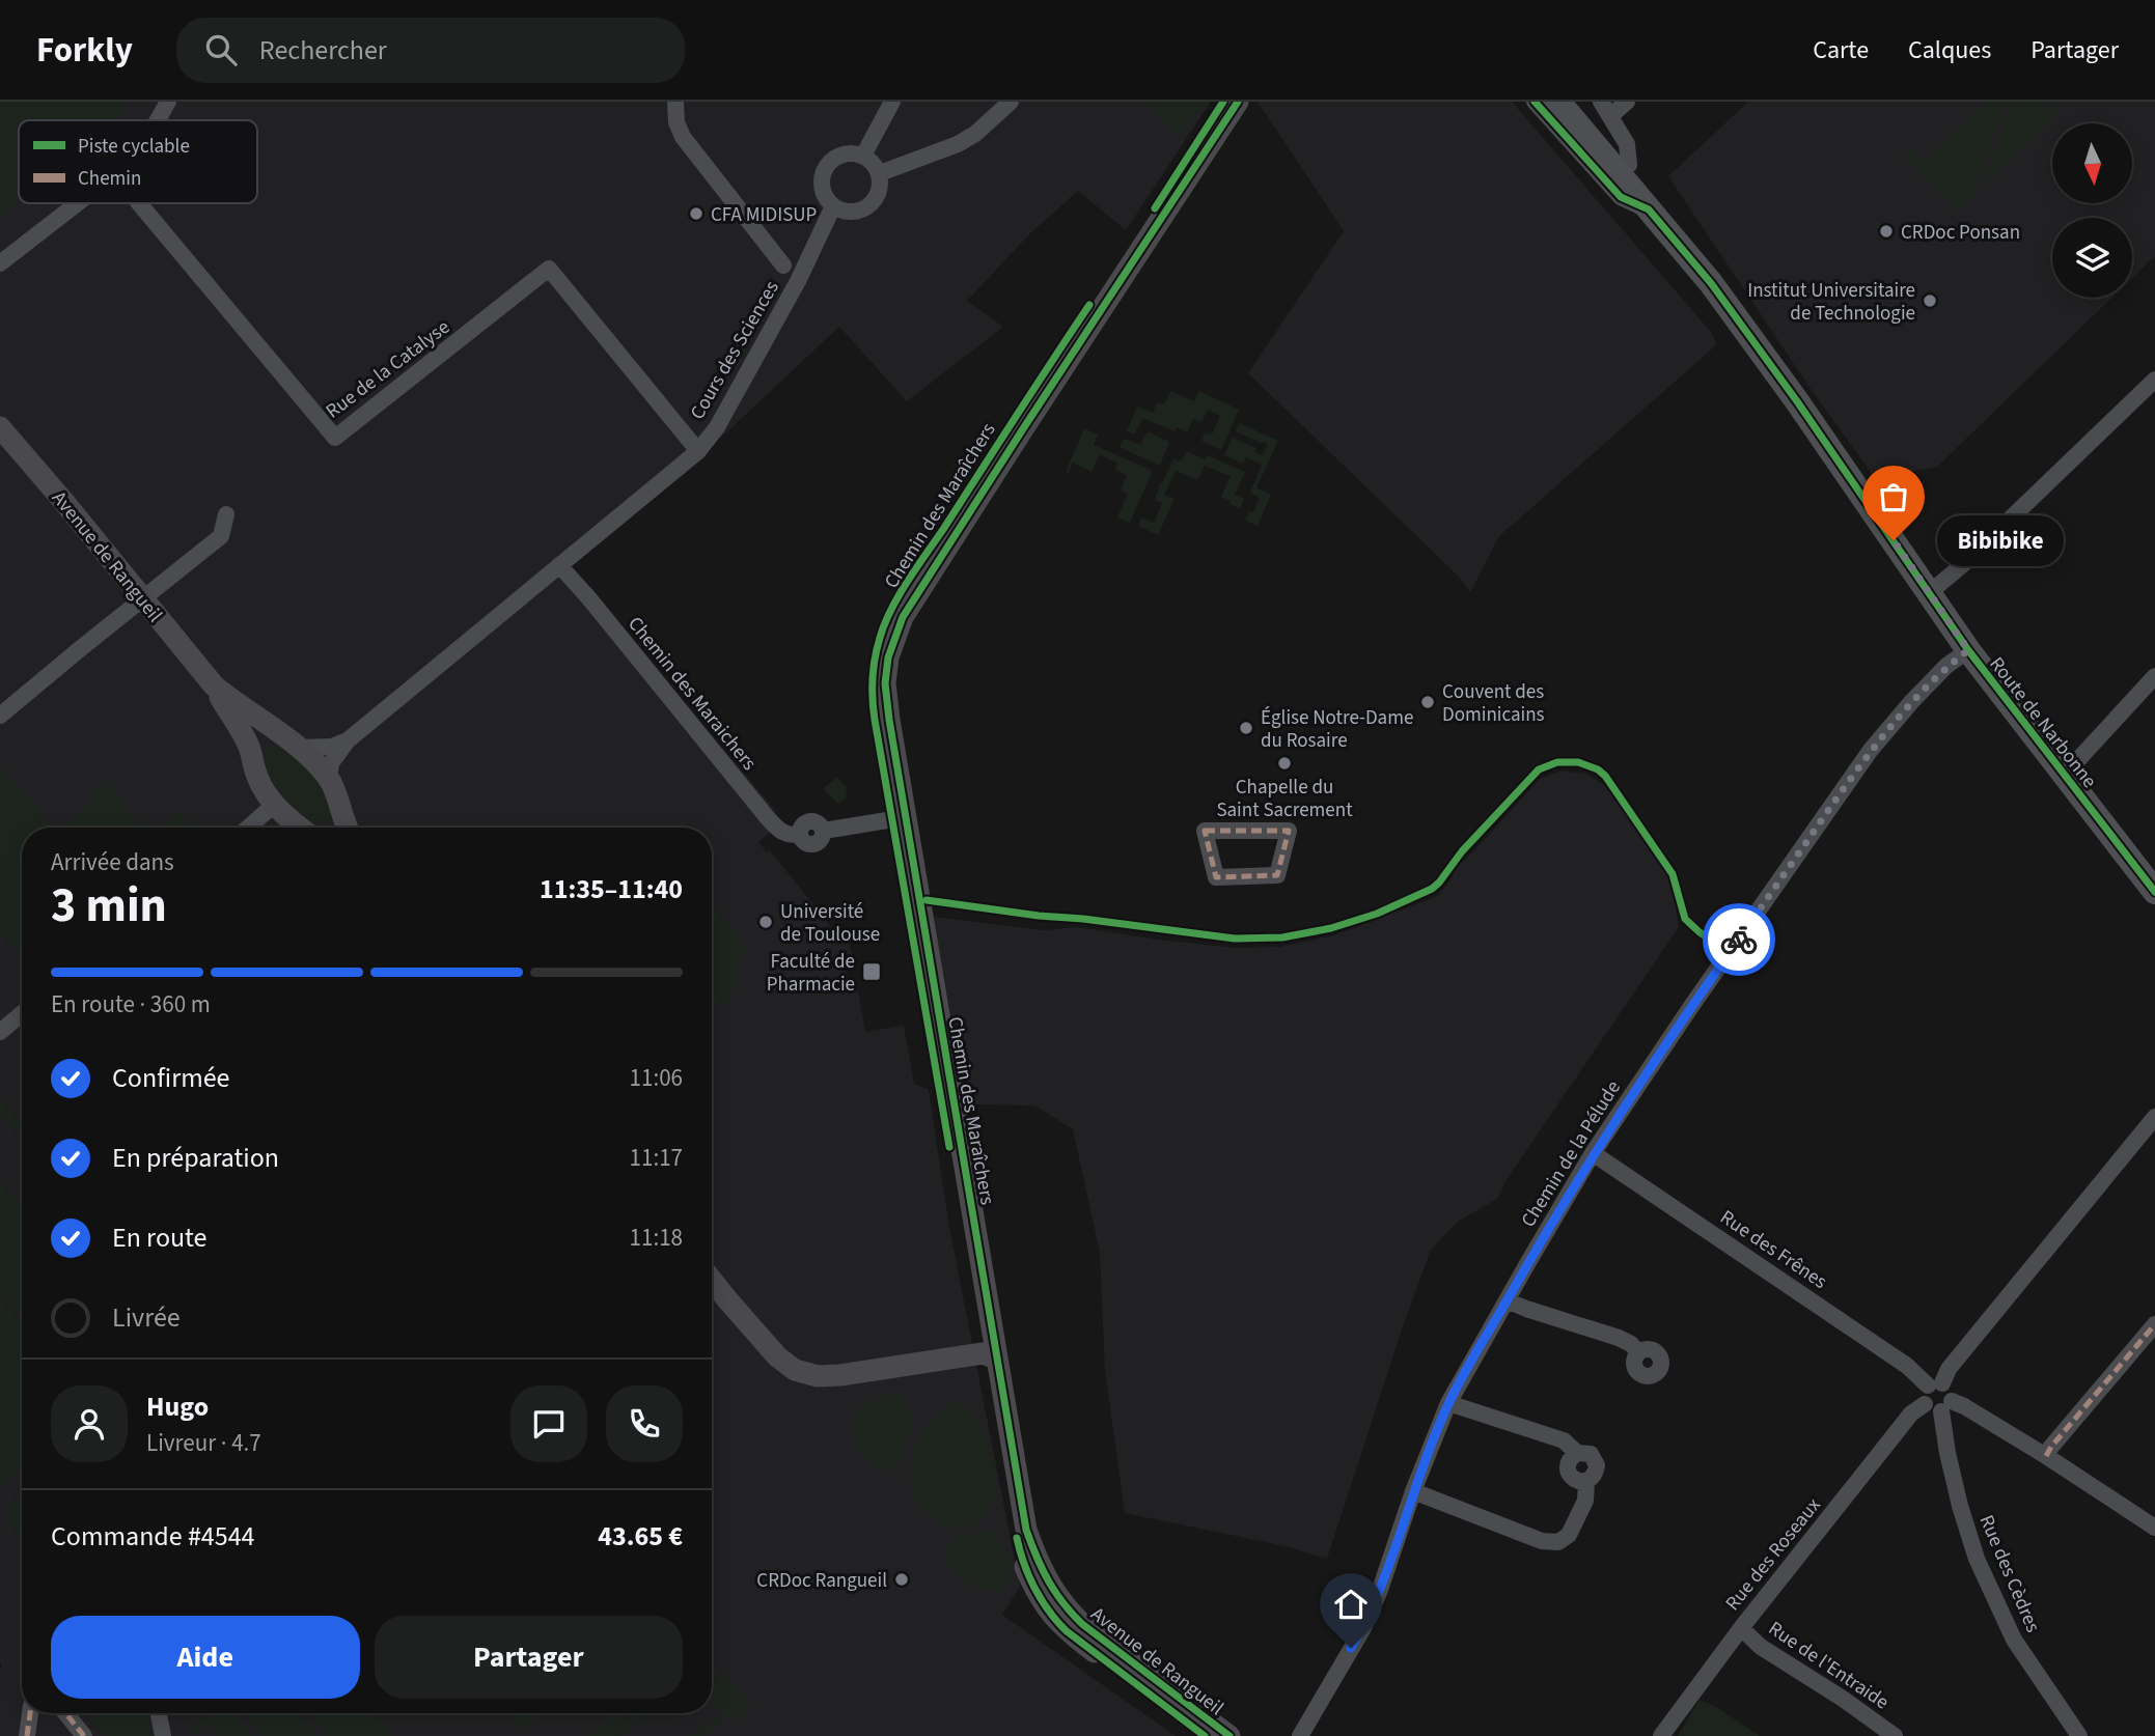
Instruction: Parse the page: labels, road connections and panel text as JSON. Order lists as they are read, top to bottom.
{
  "streets": {
    "main road": ["Route de Narbonne"],
    "street": [
      "Cours des Sciences",
      "Rue de la Catalyse",
      "Chemin des Maraîchers",
      "Avenue de Rangueil",
      "Chemin des Maraichers",
      "Chemin de la Pélude",
      "Rue des Frênes",
      "Rue des Roseaux",
      "Rue des Cèdres",
      "Rue de l'Entraide"
    ]
  },
  "crossings": [
    ["Cours des Sciences", "Rue de la Catalyse"],
    ["Cours des Sciences", "Chemin des Maraichers"],
    ["Chemin des Maraîchers", "Avenue de Rangueil"],
    ["Chemin des Maraîchers", "Chemin des Maraichers"],
    ["Route de Narbonne", "Chemin de la Pélude"],
    ["Chemin de la Pélude", "Rue des Frênes"],
    ["Rue des Frênes", "Rue des Roseaux"],
    ["Rue des Frênes", "Rue des Cèdres"],
    ["Rue des Roseaux", "Rue des Cèdres"],
    ["Rue des Roseaux", "Rue de l'Entraide"]
  ],
  "places": {
    "other": [
      "CFA MIDISUP",
      "CRDoc Ponsan",
      "Institut Universitaire de Technologie",
      "Bibibike",
      "Couvent des Dominicains",
      "Église Notre-Dame du Rosaire",
      "Chapelle du Saint Sacrement",
      "Université de Toulouse",
      "CRDoc Rangueil"
    ],
    "transit": ["Faculté de Pharmacie"]
  },
  "legend": ["Piste cyclable", "Chemin"],
  "north": "bottom",
  "page": {
    "header": "Forkly",
    "search": "Rechercher",
    "nav": ["Carte", "Calques", "Partager"],
    "bubble": "Bibibike",
    "heading": ["3 min", "Arrivée dans", "11:35–11:40"],
    "panel": [
      "Hugo",
      "Livreur · 4.7",
      "Commande #4544",
      "43.65 €"
    ],
    "bar": "En route · 360 m",
    "list": [
      ["Confirmée", "11:06"],
      ["En préparation", "11:17"],
      ["En route", "11:18"],
      "Livrée"
    ],
    "buttons": ["Aide", "Partager"]
  }
}
